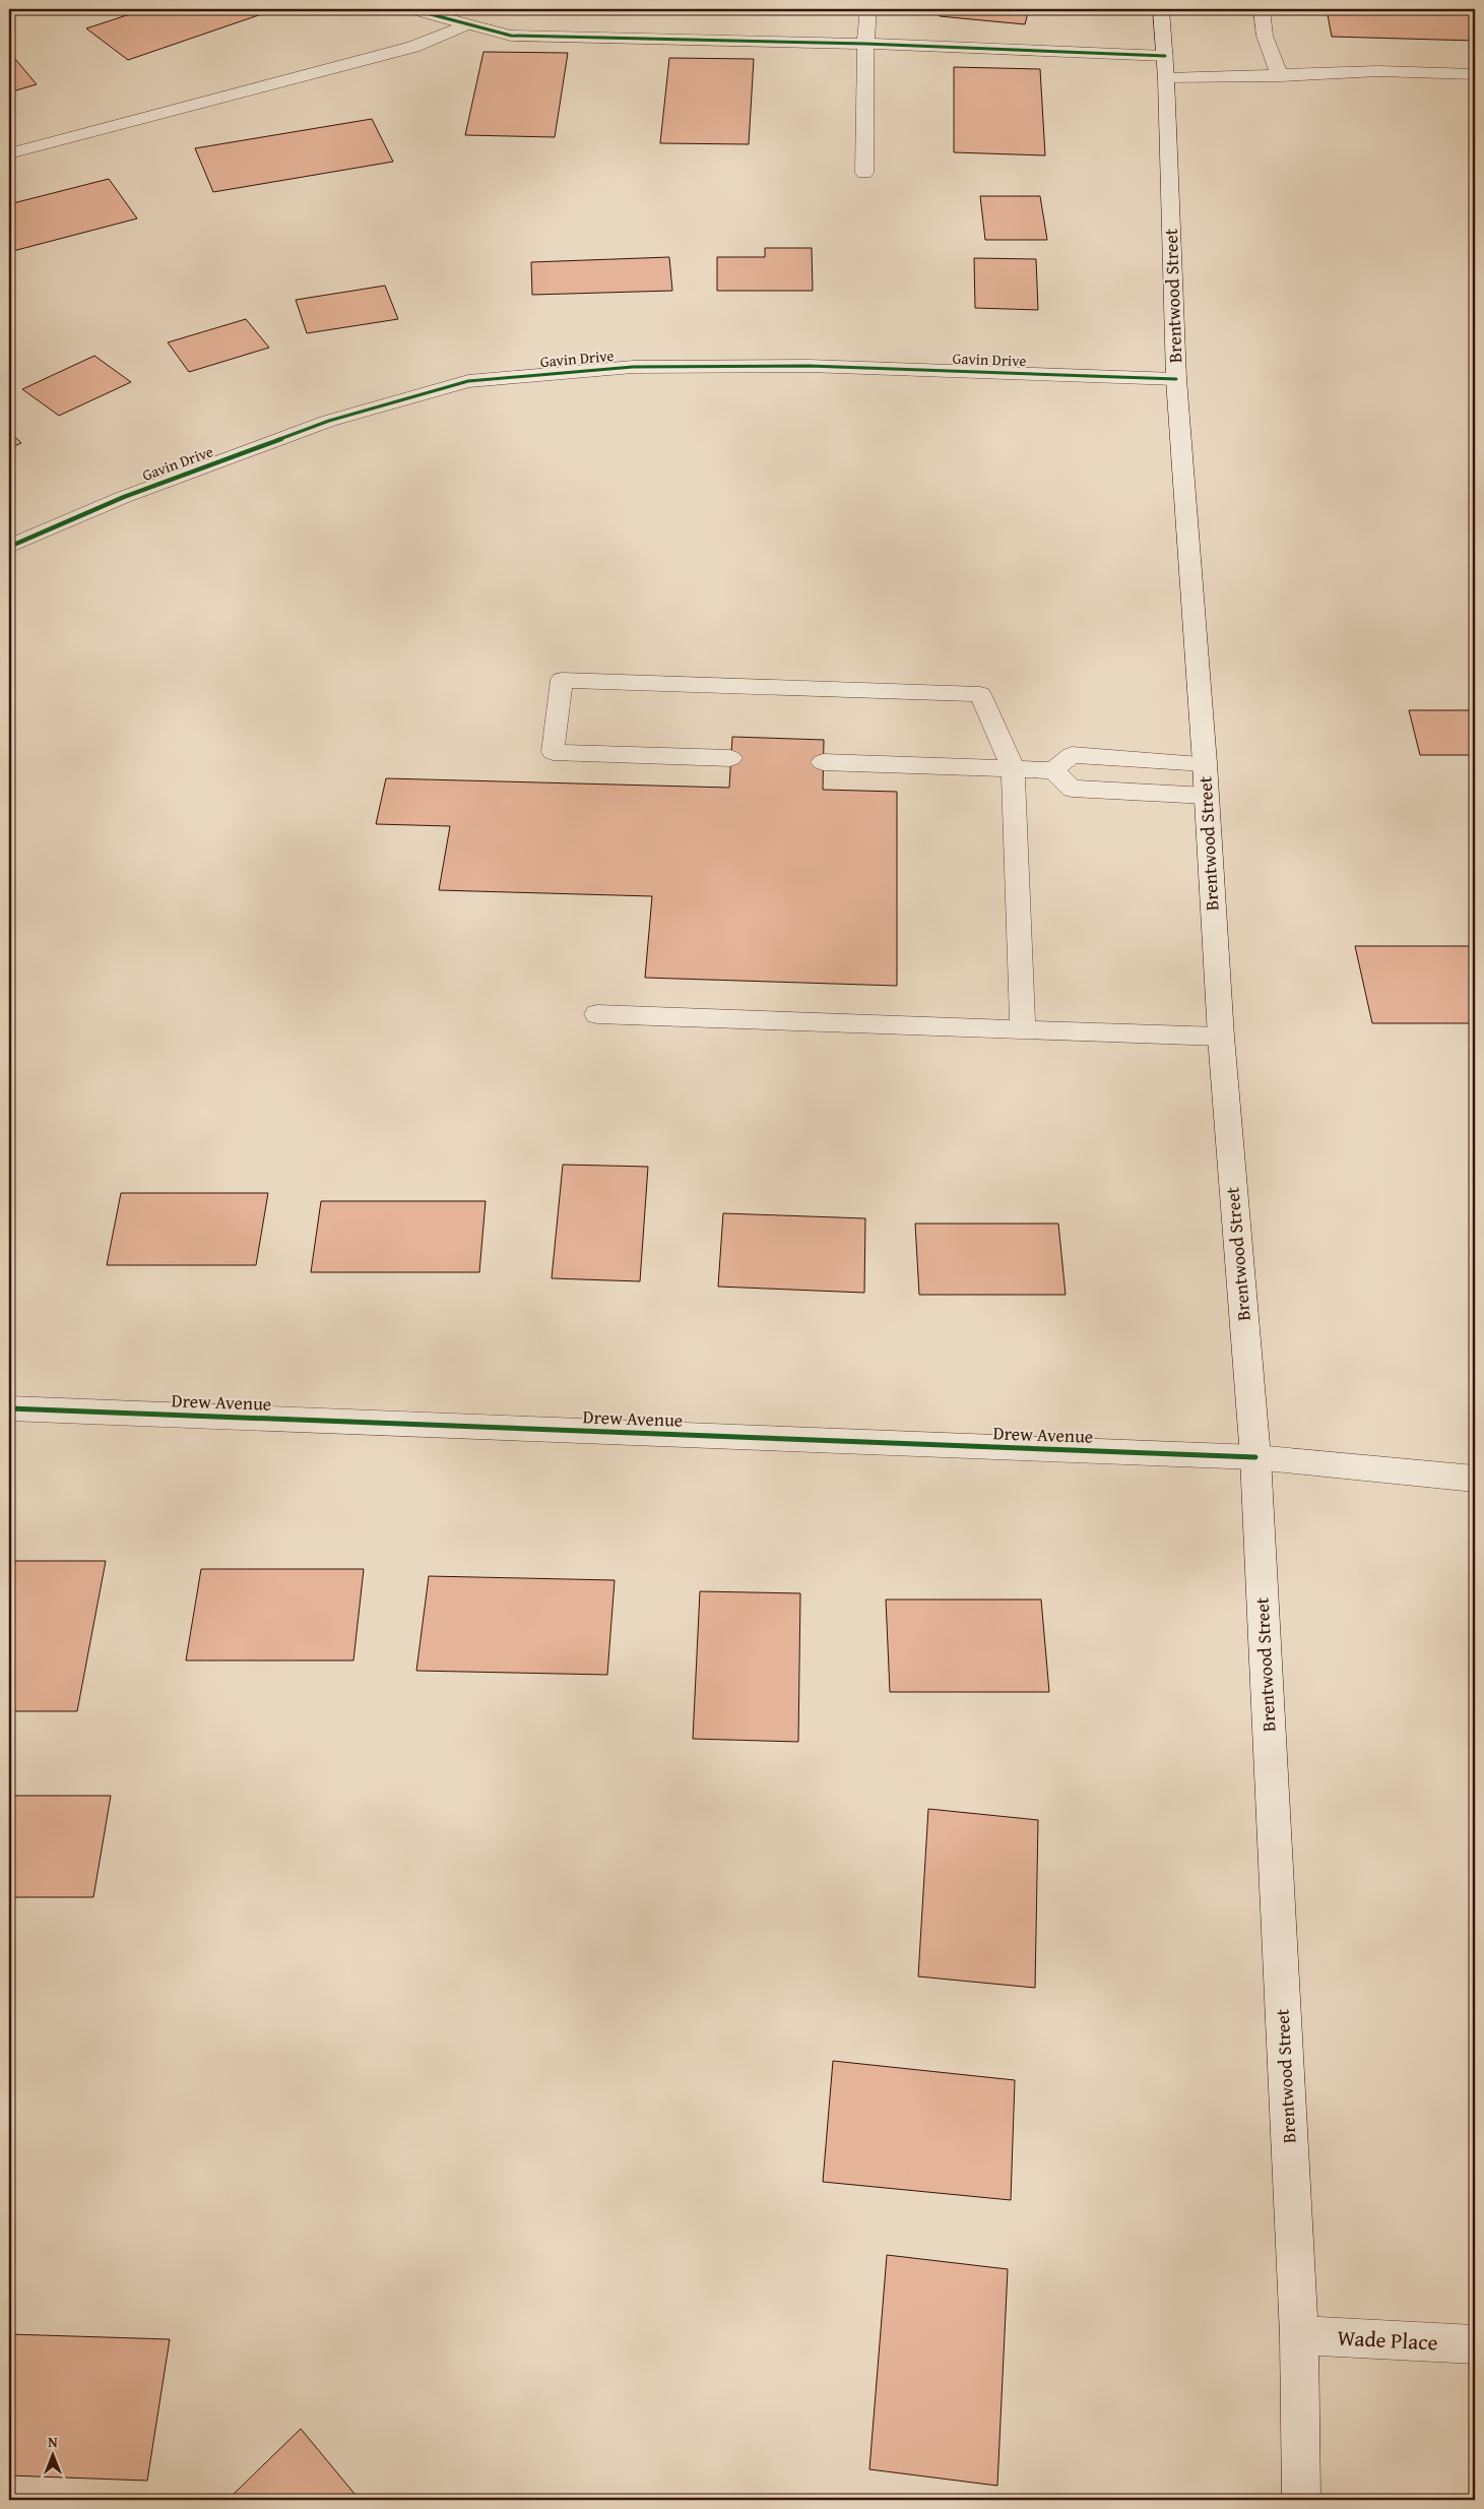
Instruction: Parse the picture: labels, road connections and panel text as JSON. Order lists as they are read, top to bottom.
{
  "streets": {
    "street": [
      "Brentwood Street",
      "Gavin Drive",
      "Drew Avenue",
      "Wade Place"
    ]
  },
  "crossings": [
    ["Brentwood Street", "Gavin Drive"],
    ["Brentwood Street", "Drew Avenue"],
    ["Brentwood Street", "Wade Place"]
  ],
  "north": "top"
}
